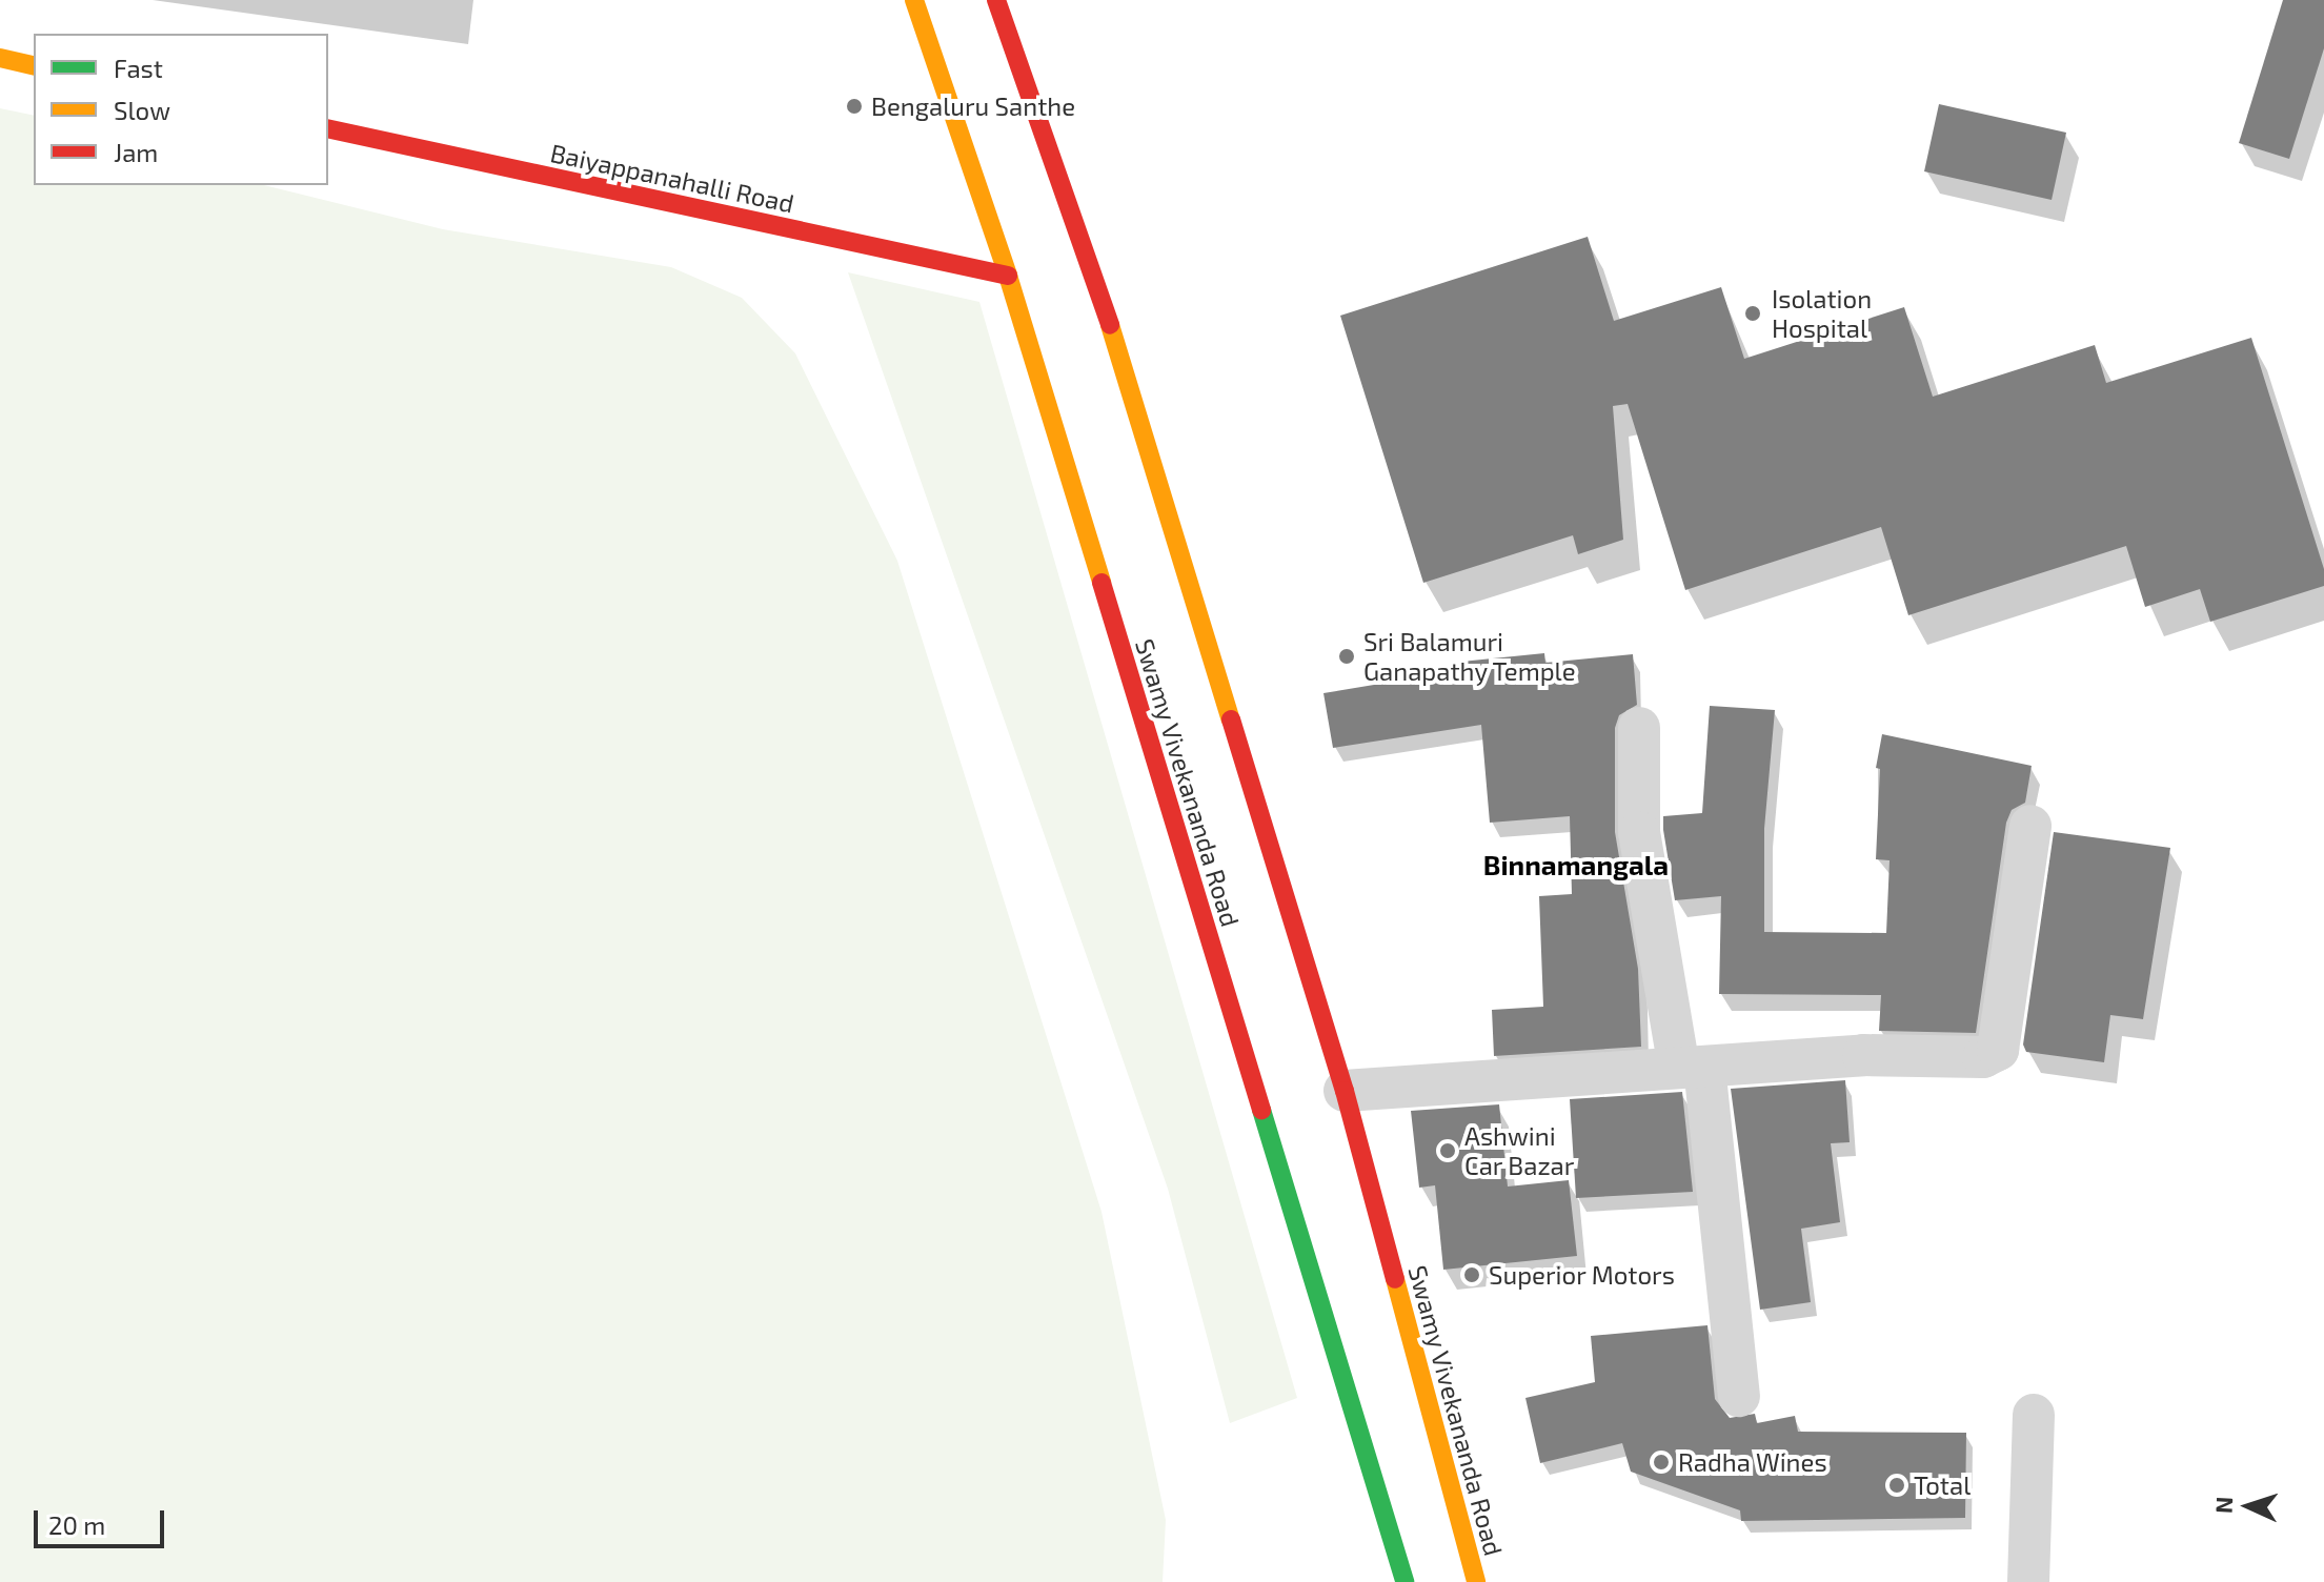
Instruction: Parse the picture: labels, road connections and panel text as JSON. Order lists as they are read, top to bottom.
{
  "streets": {
    "main road": ["Baiyappanahalli Road", "Swamy Vivekananda Road"]
  },
  "crossings": [
    ["Baiyappanahalli Road", "Swamy Vivekananda Road"]
  ],
  "districts": ["Binnamangala"],
  "places": [
    "Bengaluru Santhe",
    "Isolation Hospital",
    "Sri Balamuri Ganapathy Temple",
    "Ashwini Car Bazar",
    "Superior Motors",
    "Radha Wines",
    "Total"
  ],
  "legend": ["Fast", "Slow", "Jam"],
  "scale_bar": "20 m",
  "north": "left"
}
